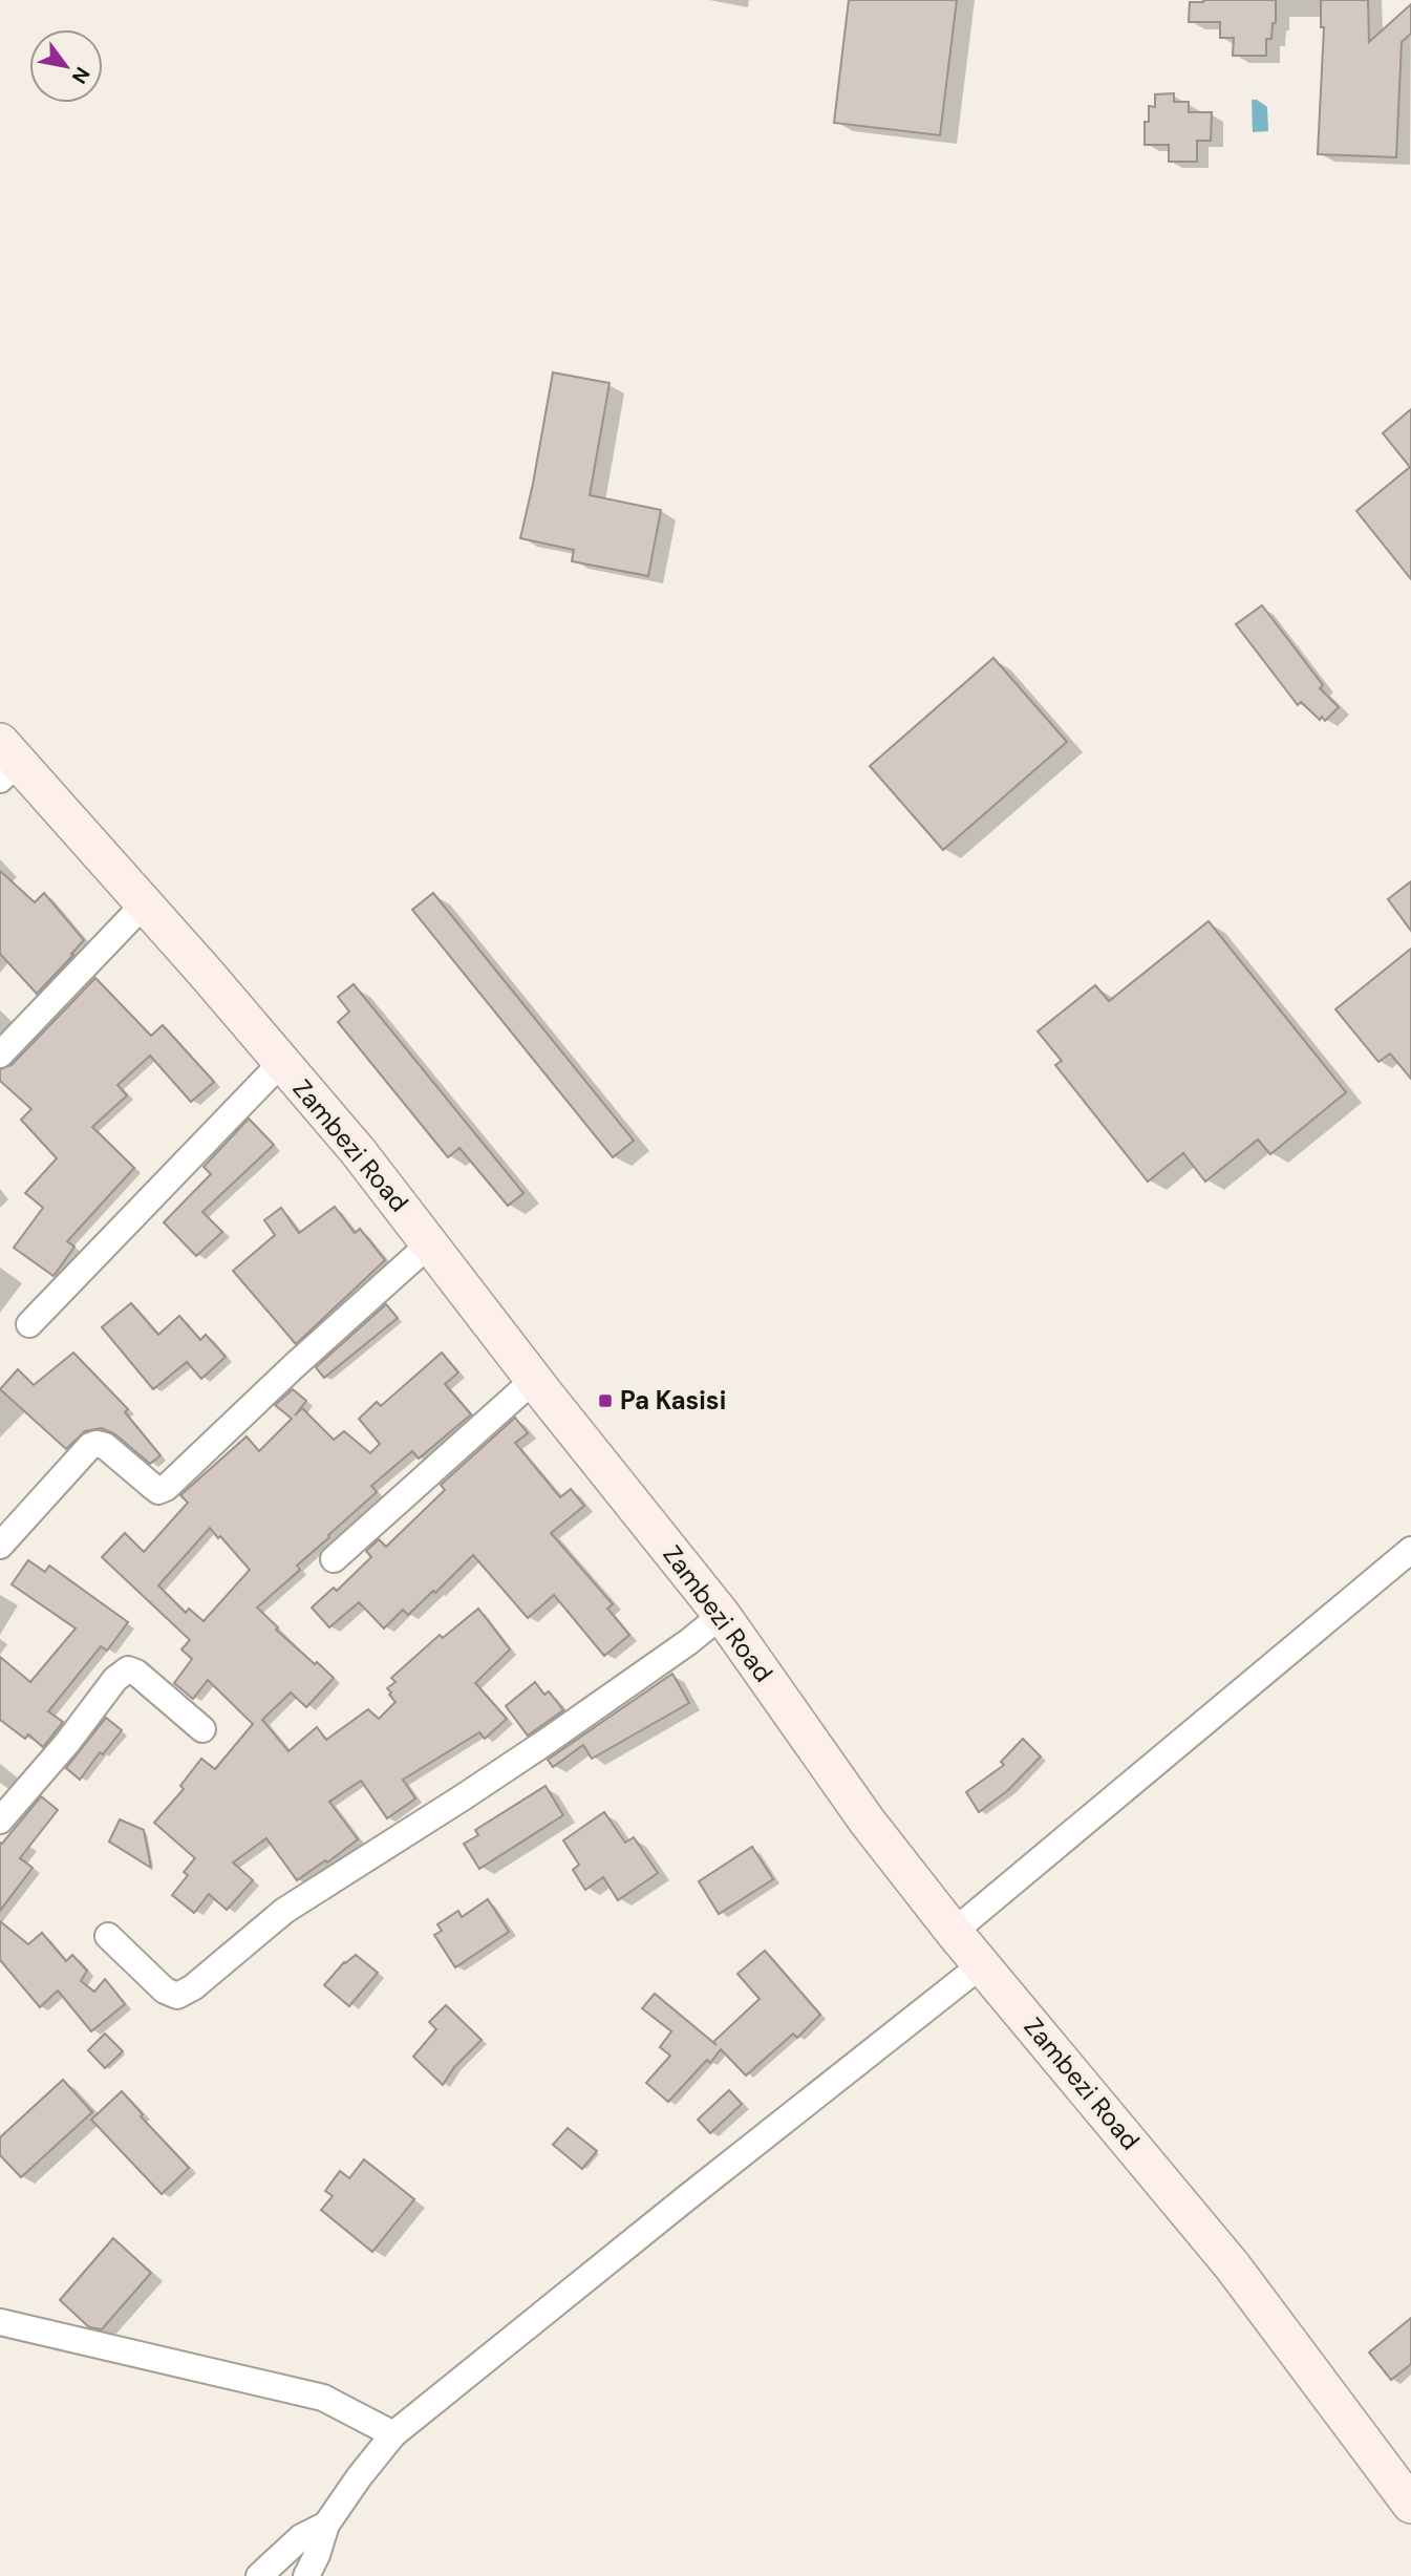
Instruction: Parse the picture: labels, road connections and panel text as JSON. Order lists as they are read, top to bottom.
{
  "streets": {
    "main road": ["Zambezi Road"]
  },
  "places": {
    "transit": ["Pa Kasisi"]
  },
  "north": "bottom right"
}
